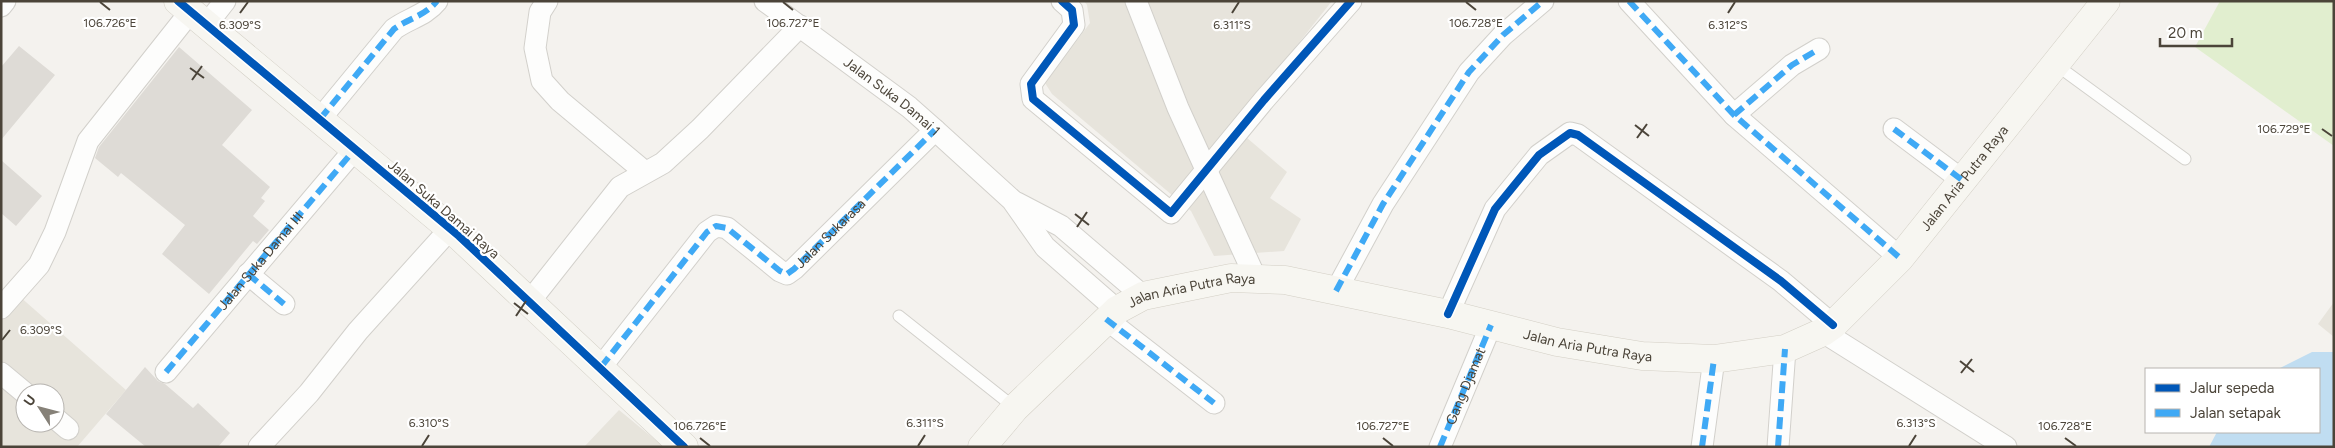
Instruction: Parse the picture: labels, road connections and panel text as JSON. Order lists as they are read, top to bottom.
{
  "streets": {
    "main road": ["Jalan Aria Putra Raya", "Jalan Suka Damai Raya"],
    "street": [
      "Jalan Suka Damai 1",
      "Jalan Sukarasa",
      "Jalan Suka Damai III",
      "Gang Djamat"
    ]
  },
  "crossings": [
    ["Jalan Suka Damai 1", "Jalan Aria Putra Raya"],
    ["Jalan Suka Damai 1", "Jalan Sukarasa"],
    ["Jalan Aria Putra Raya", "Gang Djamat"],
    ["Jalan Suka Damai Raya", "Jalan Sukarasa"],
    ["Jalan Suka Damai Raya", "Jalan Suka Damai III"]
  ],
  "legend": ["Jalur sepeda", "Jalan setapak"],
  "scale_bar": "20 m",
  "north": "top left",
  "coordinates": [
    "106.726°E",
    "106.727°E",
    "106.728°E",
    "6.312°S",
    "6.309°S",
    "6.311°S",
    "106.729°E",
    "6.310°S",
    "6.313°S"
  ]
}
